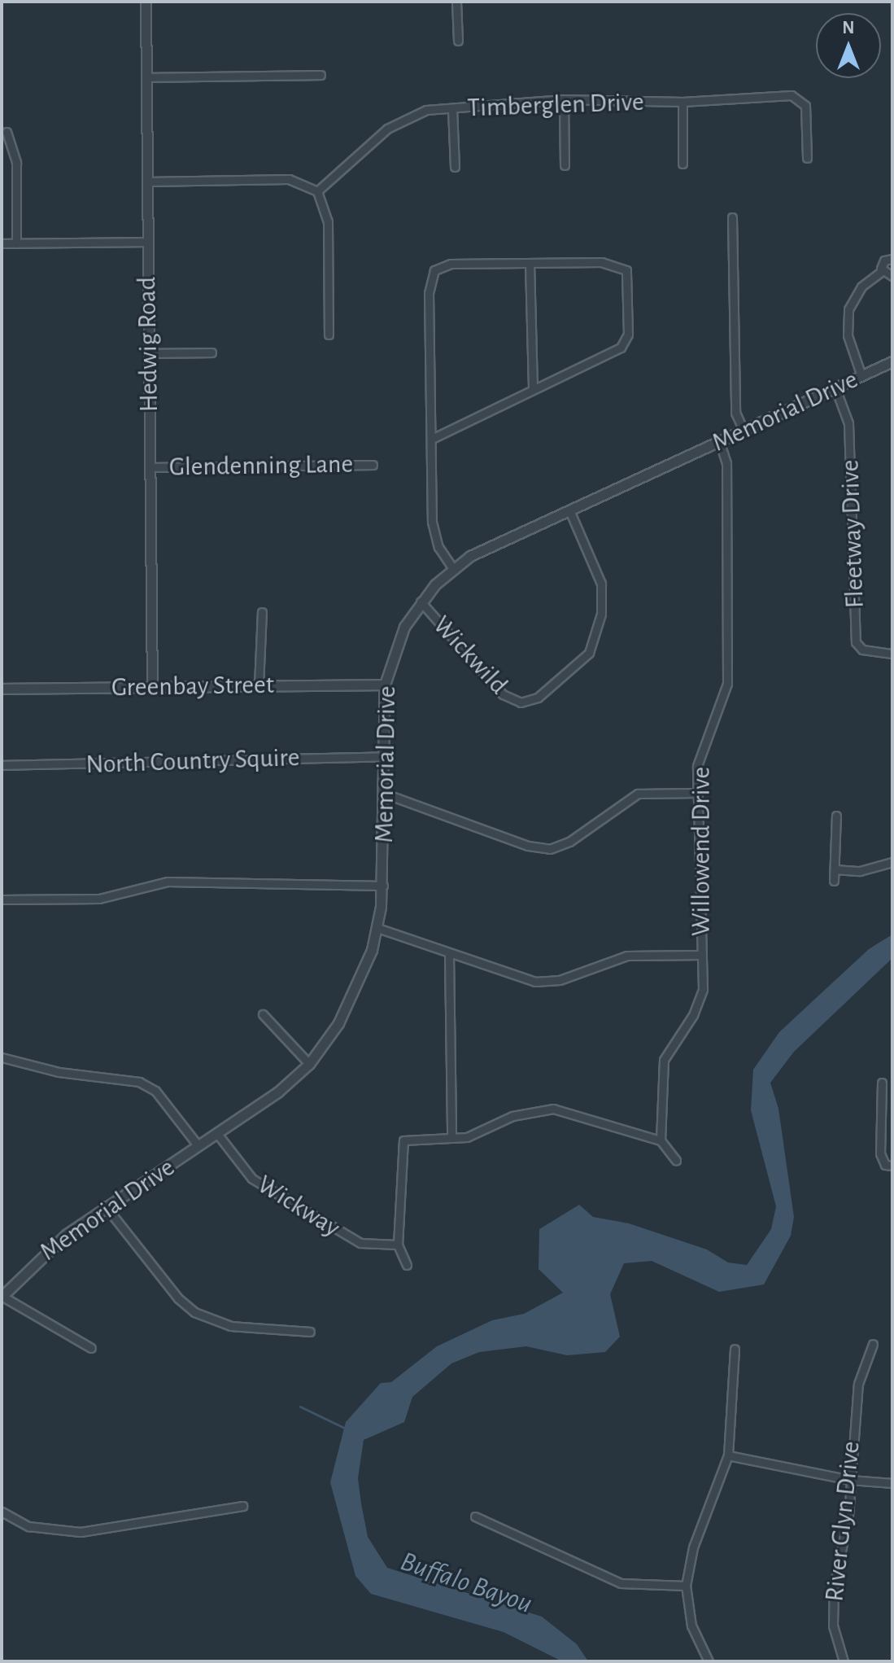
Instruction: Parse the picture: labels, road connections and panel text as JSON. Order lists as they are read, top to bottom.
{
  "streets": {
    "street": [
      "Timberglen Drive",
      "Hedwig Road",
      "Memorial Drive",
      "Glendenning Lane",
      "Fleetway Drive",
      "Wickwild",
      "Greenbay Street",
      "North Country Squire",
      "Willowend Drive",
      "Wickway",
      "River Glyn Drive"
    ]
  },
  "crossings": [
    ["Hedwig Road", "Glendenning Lane"],
    ["Hedwig Road", "Greenbay Street"],
    ["Memorial Drive", "Fleetway Drive"],
    ["Memorial Drive", "Wickwild"],
    ["Memorial Drive", "Greenbay Street"],
    ["Memorial Drive", "North Country Squire"],
    ["Memorial Drive", "Willowend Drive"],
    ["Memorial Drive", "Wickway"]
  ],
  "water": ["Buffalo Bayou"],
  "north": "top"
}
